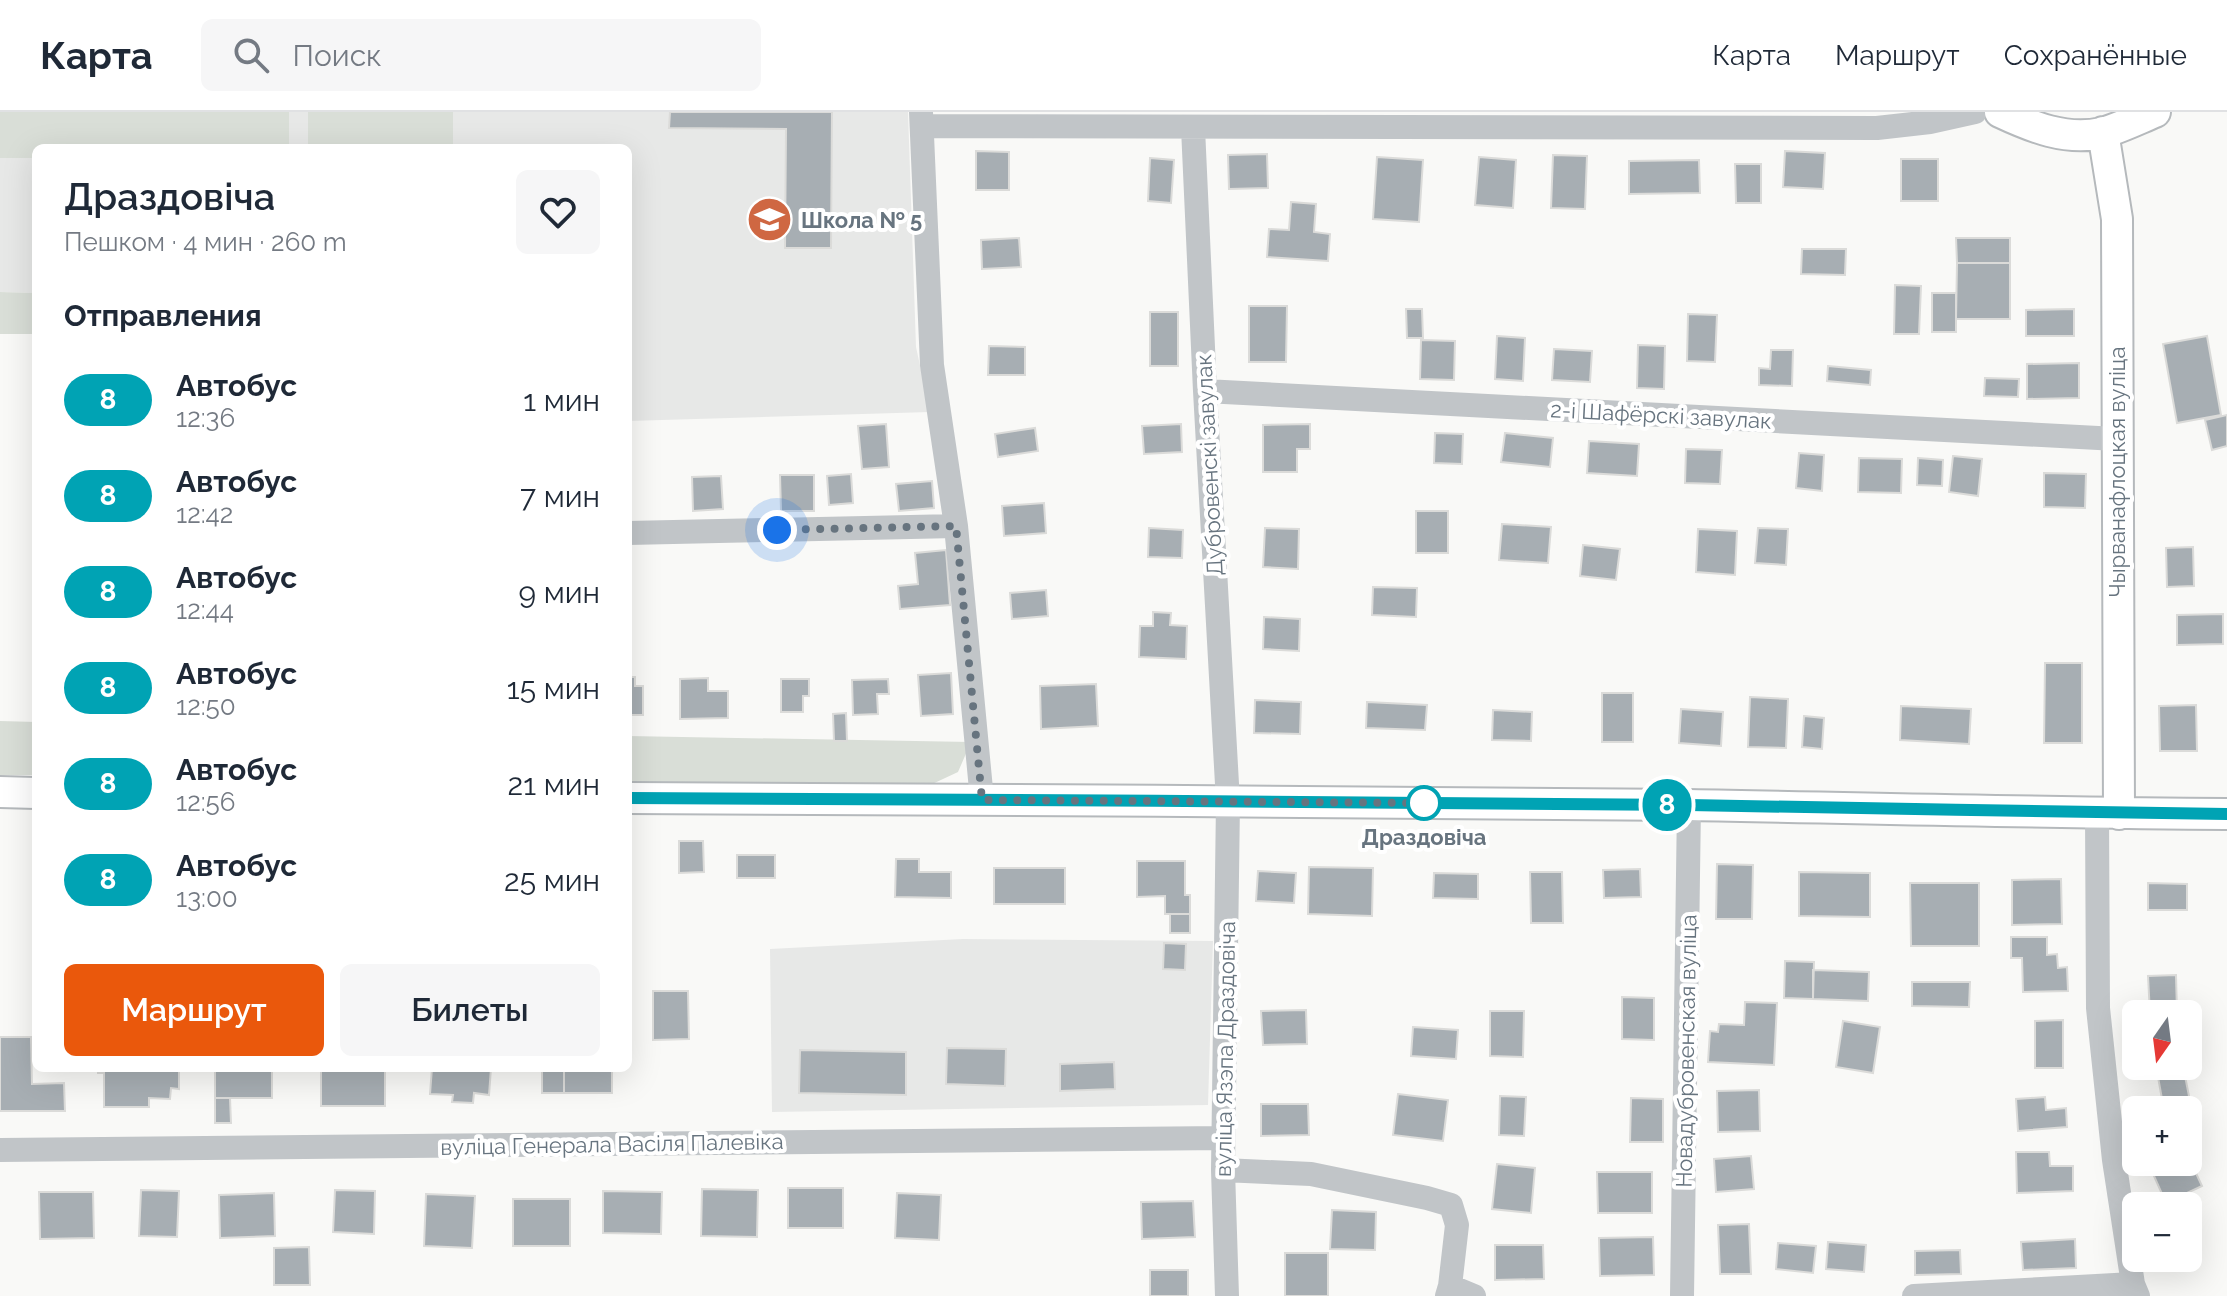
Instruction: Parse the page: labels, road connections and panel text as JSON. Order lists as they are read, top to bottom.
{
  "streets": {
    "main road": ["Чырванафлоцкая вуліца"],
    "street": [
      "2-і Шафёрскі завулак",
      "Дубровенскі завулак",
      "вуліца Язэпа Драздовіча",
      "Новадубровенская вуліца",
      "вуліца Генерала Васіля Палевіка"
    ]
  },
  "crossings": [
    ["2-і Шафёрскі завулак", "Дубровенскі завулак"],
    ["2-і Шафёрскі завулак", "Чырванафлоцкая вуліца"],
    ["Дубровенскі завулак", "вуліца Язэпа Драздовіча"],
    ["вуліца Язэпа Драздовіча", "вуліца Генерала Васіля Палевіка"]
  ],
  "places": {
    "school or university": ["Школа № 5"],
    "other": ["Драздовіча"]
  },
  "lines": ["bus line 8"],
  "north": "bottom",
  "page": {
    "header": "Карта",
    "search": "Поиск",
    "nav": ["Карта", "Маршрут", "Сохранённые"],
    "on_map": "8",
    "heading": [
      ["Драздовіча", "Пешком · 4 мин · 260 m"],
      "Отправления"
    ],
    "list": [
      {
        "mark": "8",
        "name": "Автобус",
        "note": "12:36",
        "value": "1 мин"
      },
      {
        "mark": "8",
        "name": "Автобус",
        "note": "12:42",
        "value": "7 мин"
      },
      {
        "mark": "8",
        "name": "Автобус",
        "note": "12:44",
        "value": "9 мин"
      },
      {
        "mark": "8",
        "name": "Автобус",
        "note": "12:50",
        "value": "15 мин"
      },
      {
        "mark": "8",
        "name": "Автобус",
        "note": "12:56",
        "value": "21 мин"
      },
      {
        "mark": "8",
        "name": "Автобус",
        "note": "13:00",
        "value": "25 мин"
      }
    ],
    "buttons": ["Маршрут", "Билеты"],
    "map_buttons": ["+", "−"]
  }
}
